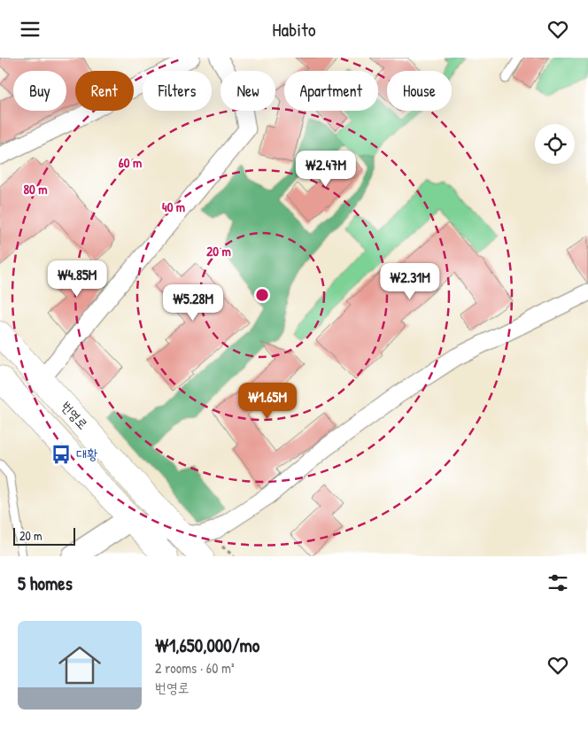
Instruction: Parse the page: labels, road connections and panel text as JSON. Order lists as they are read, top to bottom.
{
  "streets": {
    "main road": ["번영로"]
  },
  "places": {
    "bus stop": ["대황"]
  },
  "scale_bar": "20 m",
  "page": {
    "header": "Habito",
    "chip": [
      "Buy",
      "Rent",
      "Filters",
      "New",
      "Apartment",
      "House"
    ],
    "price": [
      "₩2.47M",
      "₩4.85M",
      "₩2.31M",
      "₩5.28M",
      "₩1.65M"
    ],
    "scale": "20 m",
    "heading": "5 homes",
    "list": [
      {
        "name": "₩1,650,000/mo",
        "note": "2 rooms · 60 m² · 번영로"
      }
    ]
  },
  "rings": [
    "60 m",
    "80 m",
    "40 m",
    "20 m"
  ]
}
